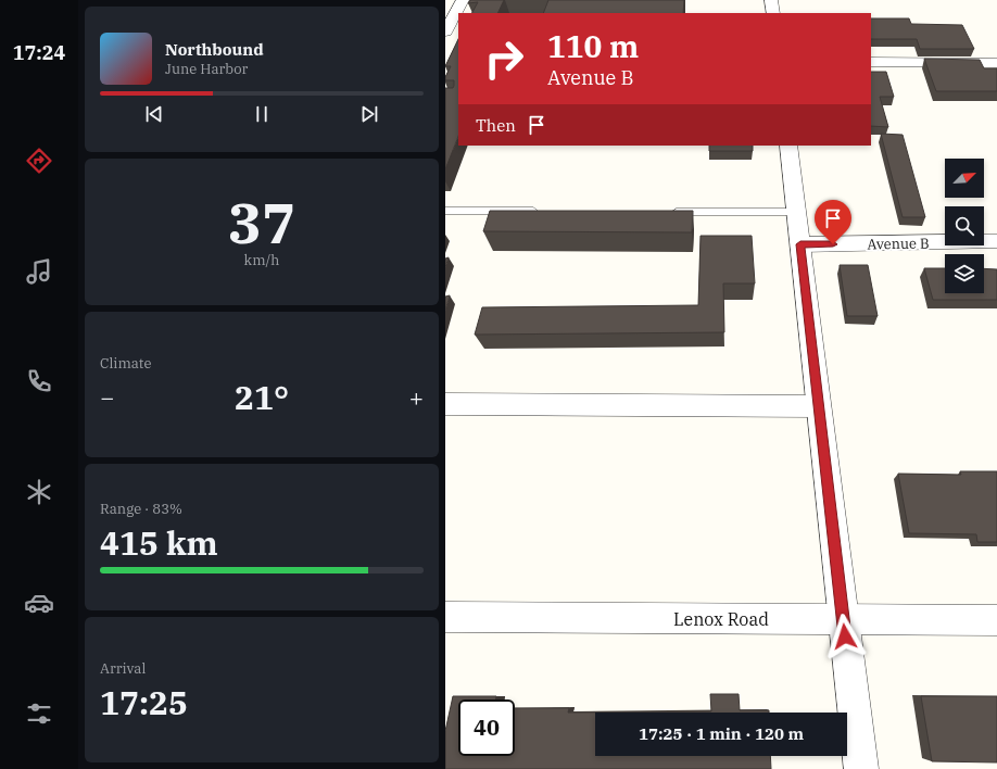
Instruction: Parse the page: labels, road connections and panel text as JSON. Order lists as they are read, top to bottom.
{
  "streets": {
    "street": ["Avenue B", "Lenox Road"]
  },
  "north": "top right",
  "page": {
    "tabs": "17:24",
    "turn": ["110 m", "Avenue B"],
    "song": ["Northbound", "June Harbor"],
    "then": "Then",
    "tile": [
      ["37", "km/h"],
      "Climate",
      ["Range · 83%", "415 km"],
      ["Arrival", "17:25"]
    ],
    "heat": ["−", "21°", "+"],
    "limit": "40",
    "trip": "17:25 · 1 min · 120 m"
  }
}
